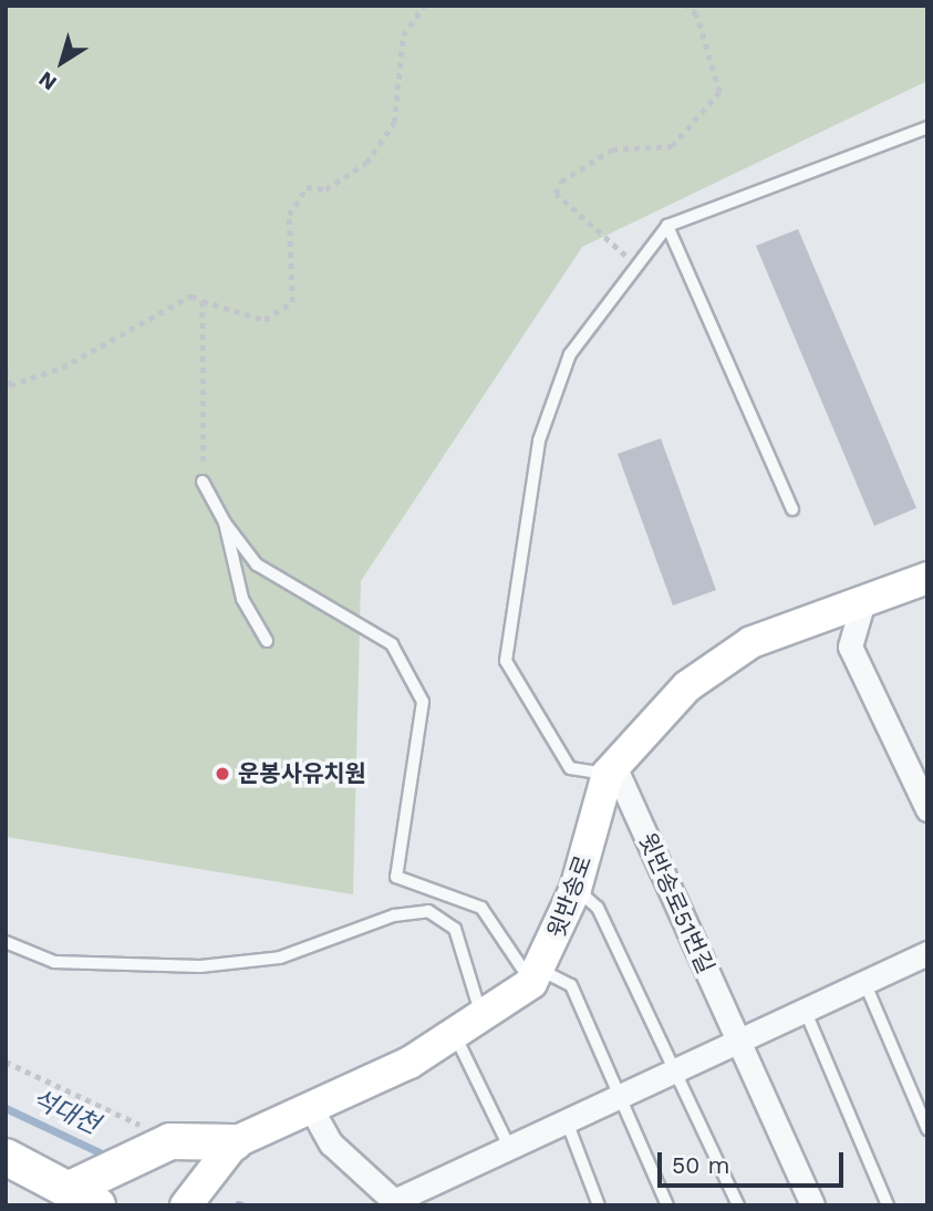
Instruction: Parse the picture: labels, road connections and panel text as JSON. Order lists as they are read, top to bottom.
{
  "streets": {
    "main road": ["윗반송로"],
    "street": ["윗반송로51번길"]
  },
  "crossings": [
    ["윗반송로", "윗반송로51번길"]
  ],
  "water": ["석대천"],
  "places": ["운봉사유치원"],
  "scale_bar": "50 m",
  "north": "bottom left"
}
